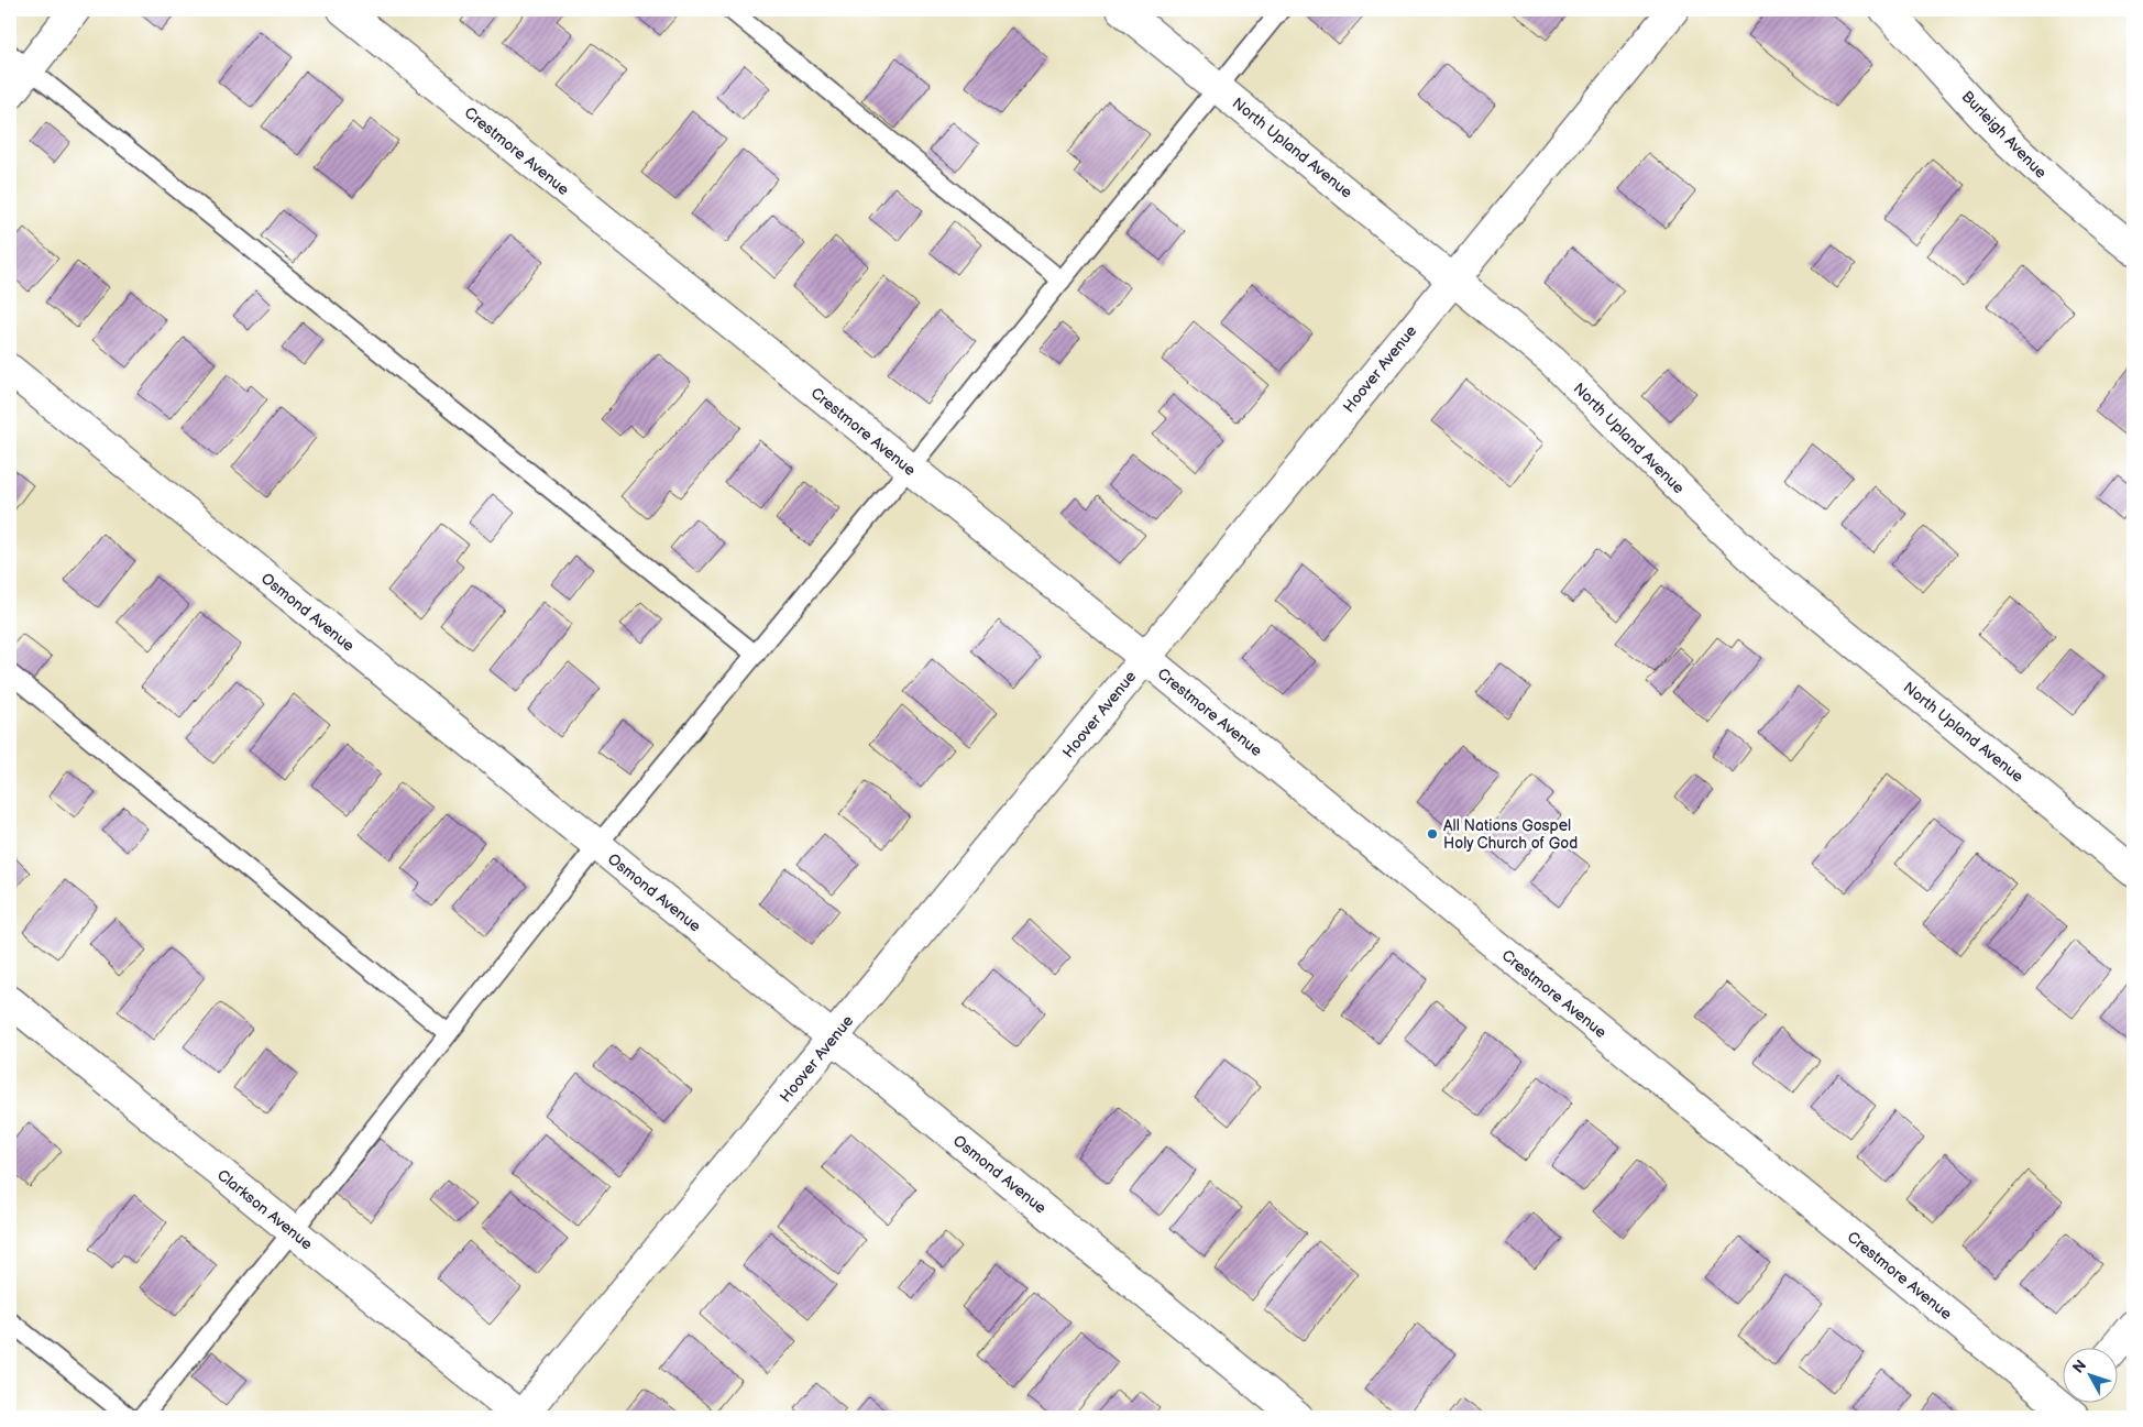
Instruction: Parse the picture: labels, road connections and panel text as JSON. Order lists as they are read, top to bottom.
{
  "streets": {
    "street": [
      "Burleigh Avenue",
      "North Upland Avenue",
      "Crestmore Avenue",
      "Hoover Avenue",
      "Osmond Avenue",
      "Clarkson Avenue"
    ]
  },
  "crossings": [
    ["North Upland Avenue", "Hoover Avenue"],
    ["Crestmore Avenue", "Hoover Avenue"],
    ["Hoover Avenue", "Osmond Avenue"],
    ["Hoover Avenue", "Clarkson Avenue"]
  ],
  "places": ["All Nations Gospel Holy Church of God"],
  "north": "top left"
}
